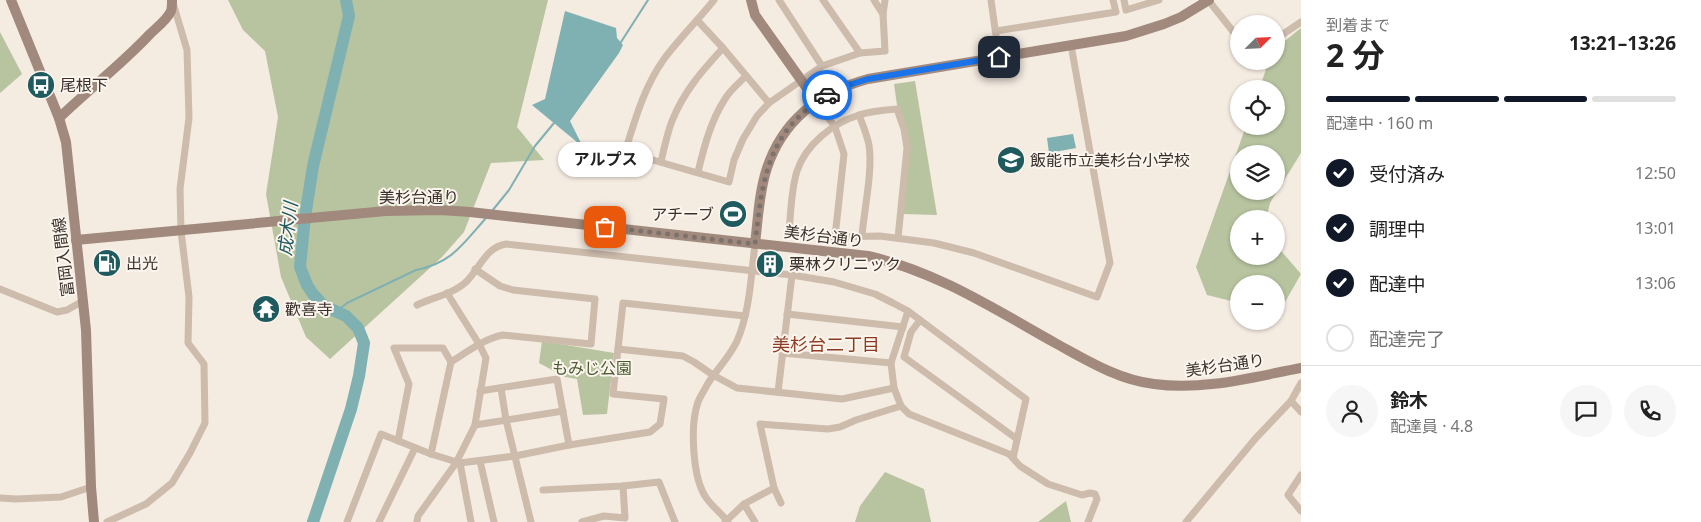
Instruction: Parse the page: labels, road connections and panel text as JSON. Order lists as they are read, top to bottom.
{
  "streets": {
    "street": ["美杉台通り", "富岡入間線"]
  },
  "crossings": [
    ["美杉台通り", "富岡入間線"]
  ],
  "districts": ["美杉台二丁目"],
  "water": ["成木川"],
  "parks": ["もみじ公園"],
  "places": {
    "bus stop": ["尾根下"],
    "school or university": ["飯能市立美杉台小学校"],
    "sports": ["アチーブ"],
    "other": ["アルプス"],
    "fuel station": ["出光"],
    "building": ["栗林クリニック"],
    "temple": ["歡喜寺"]
  },
  "north": "top right",
  "page": {
    "heading": ["2 分", "到着まで", "13:21–13:26"],
    "panel": ["鈴木", "配達員 · 4.8"],
    "map_buttons": ["+", "−"],
    "bar": "配達中 · 160 m",
    "bubble": "アルプス",
    "list": [
      ["受付済み", "12:50"],
      ["調理中", "13:01"],
      ["配達中", "13:06"],
      "配達完了"
    ]
  }
}
